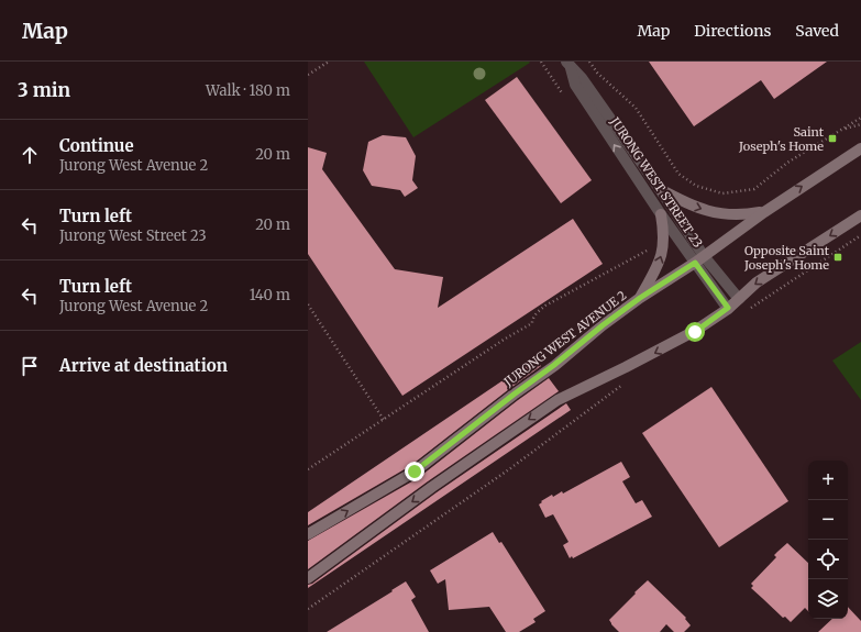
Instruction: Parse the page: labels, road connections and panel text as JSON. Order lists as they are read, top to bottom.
{
  "streets": {
    "main road": ["JURONG WEST AVENUE 2"],
    "street": ["JURONG WEST STREET 23"]
  },
  "crossings": [
    ["JURONG WEST STREET 23", "JURONG WEST AVENUE 2"]
  ],
  "places": {
    "transit": ["Saint Joseph's Home", "Opposite Saint Joseph's Home"]
  },
  "page": {
    "header": "Map",
    "nav": ["Map", "Directions", "Saved"],
    "heading": ["3 min", "Walk · 180 m"],
    "list": [
      ["Continue", "Jurong West Avenue 2", "20 m"],
      ["Turn left", "Jurong West Street 23", "20 m"],
      ["Turn left", "Jurong West Avenue 2", "140 m"],
      "Arrive at destination"
    ],
    "map_buttons": ["+", "−"]
  }
}
